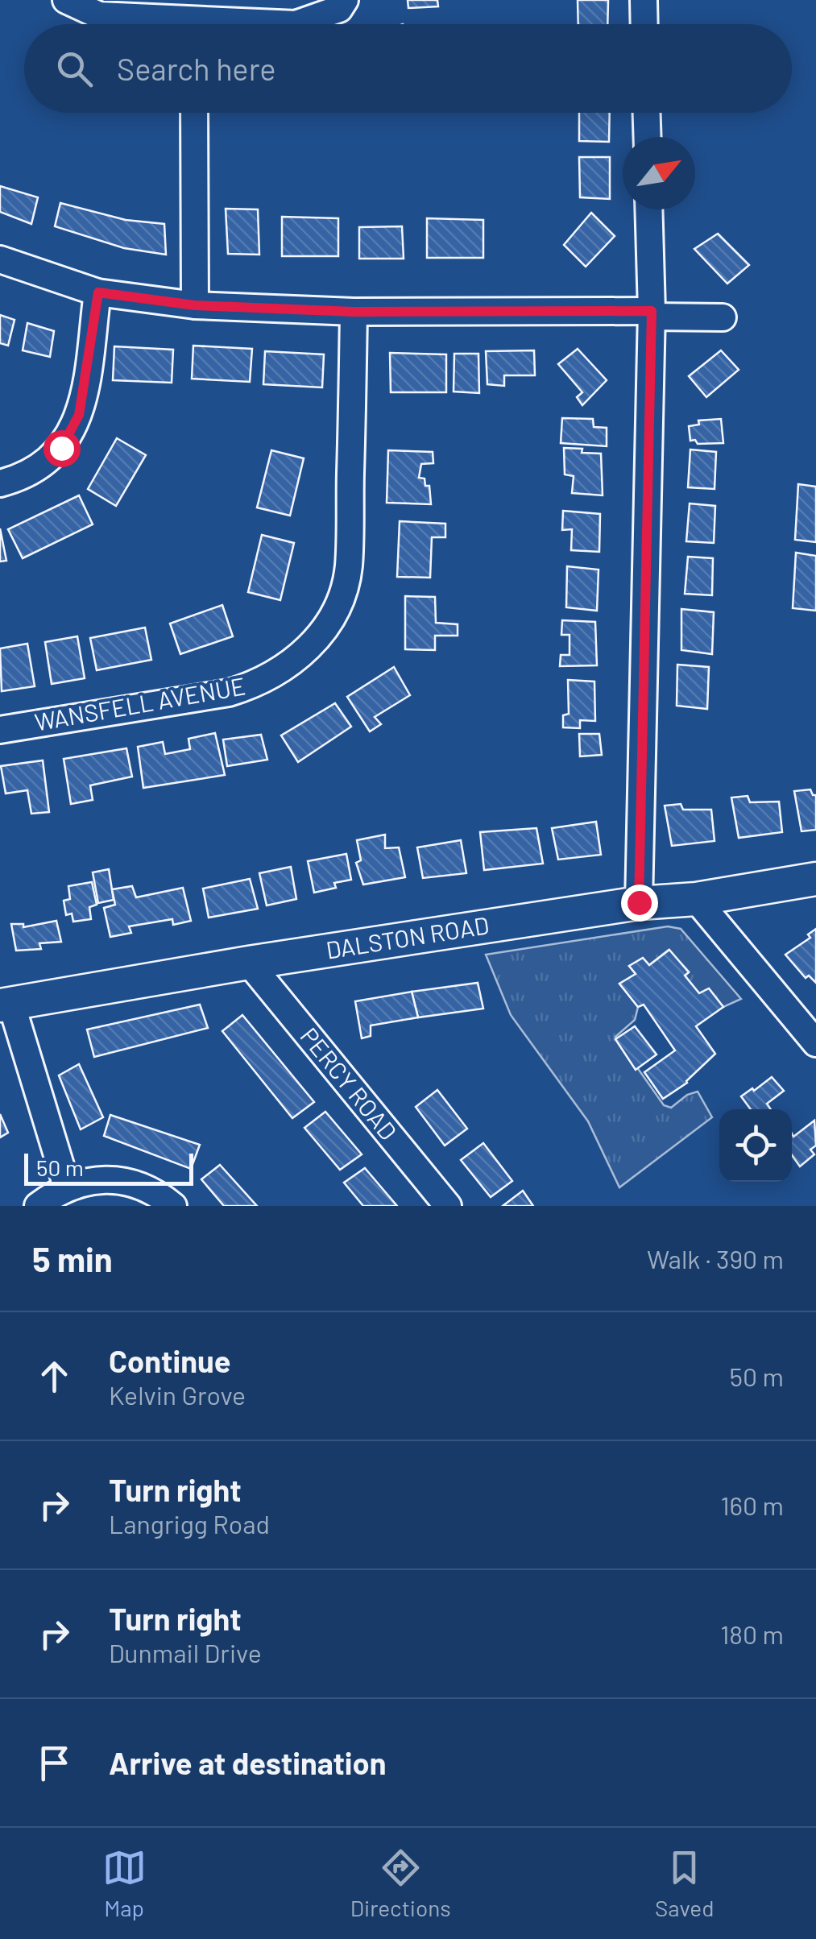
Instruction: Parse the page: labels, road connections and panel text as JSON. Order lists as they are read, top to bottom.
{
  "streets": {
    "main road": ["DALSTON ROAD"],
    "street": ["WANSFELL AVENUE", "PERCY ROAD"]
  },
  "crossings": [
    ["DALSTON ROAD", "PERCY ROAD"]
  ],
  "scale_bar": "50 m",
  "north": "top right",
  "page": {
    "search": "Search here",
    "scale": "50 m",
    "heading": ["5 min", "Walk · 390 m"],
    "list": [
      ["Continue", "Kelvin Grove", "50 m"],
      ["Turn right", "Langrigg Road", "160 m"],
      ["Turn right", "Dunmail Drive", "180 m"],
      "Arrive at destination"
    ],
    "nav": ["Map", "Directions", "Saved"]
  }
}
